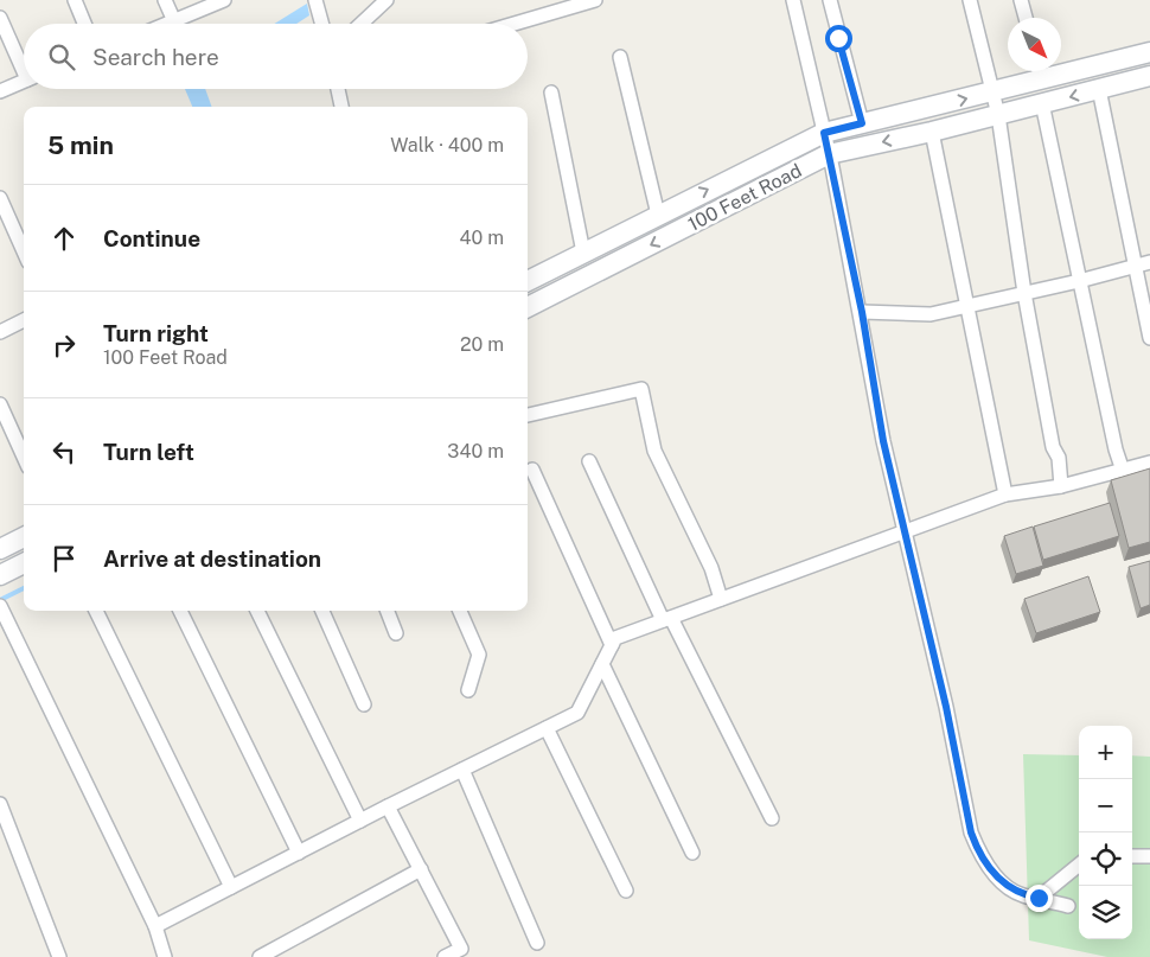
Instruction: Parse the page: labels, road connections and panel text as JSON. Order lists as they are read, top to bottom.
{
  "streets": {
    "main road": ["100 Feet Road"]
  },
  "north": "bottom right",
  "page": {
    "search": "Search here",
    "heading": ["5 min", "Walk · 400 m"],
    "list": [
      ["Continue", "40 m"],
      ["Turn right", "100 Feet Road", "20 m"],
      ["Turn left", "340 m"],
      "Arrive at destination"
    ],
    "map_buttons": ["+", "−"]
  }
}
